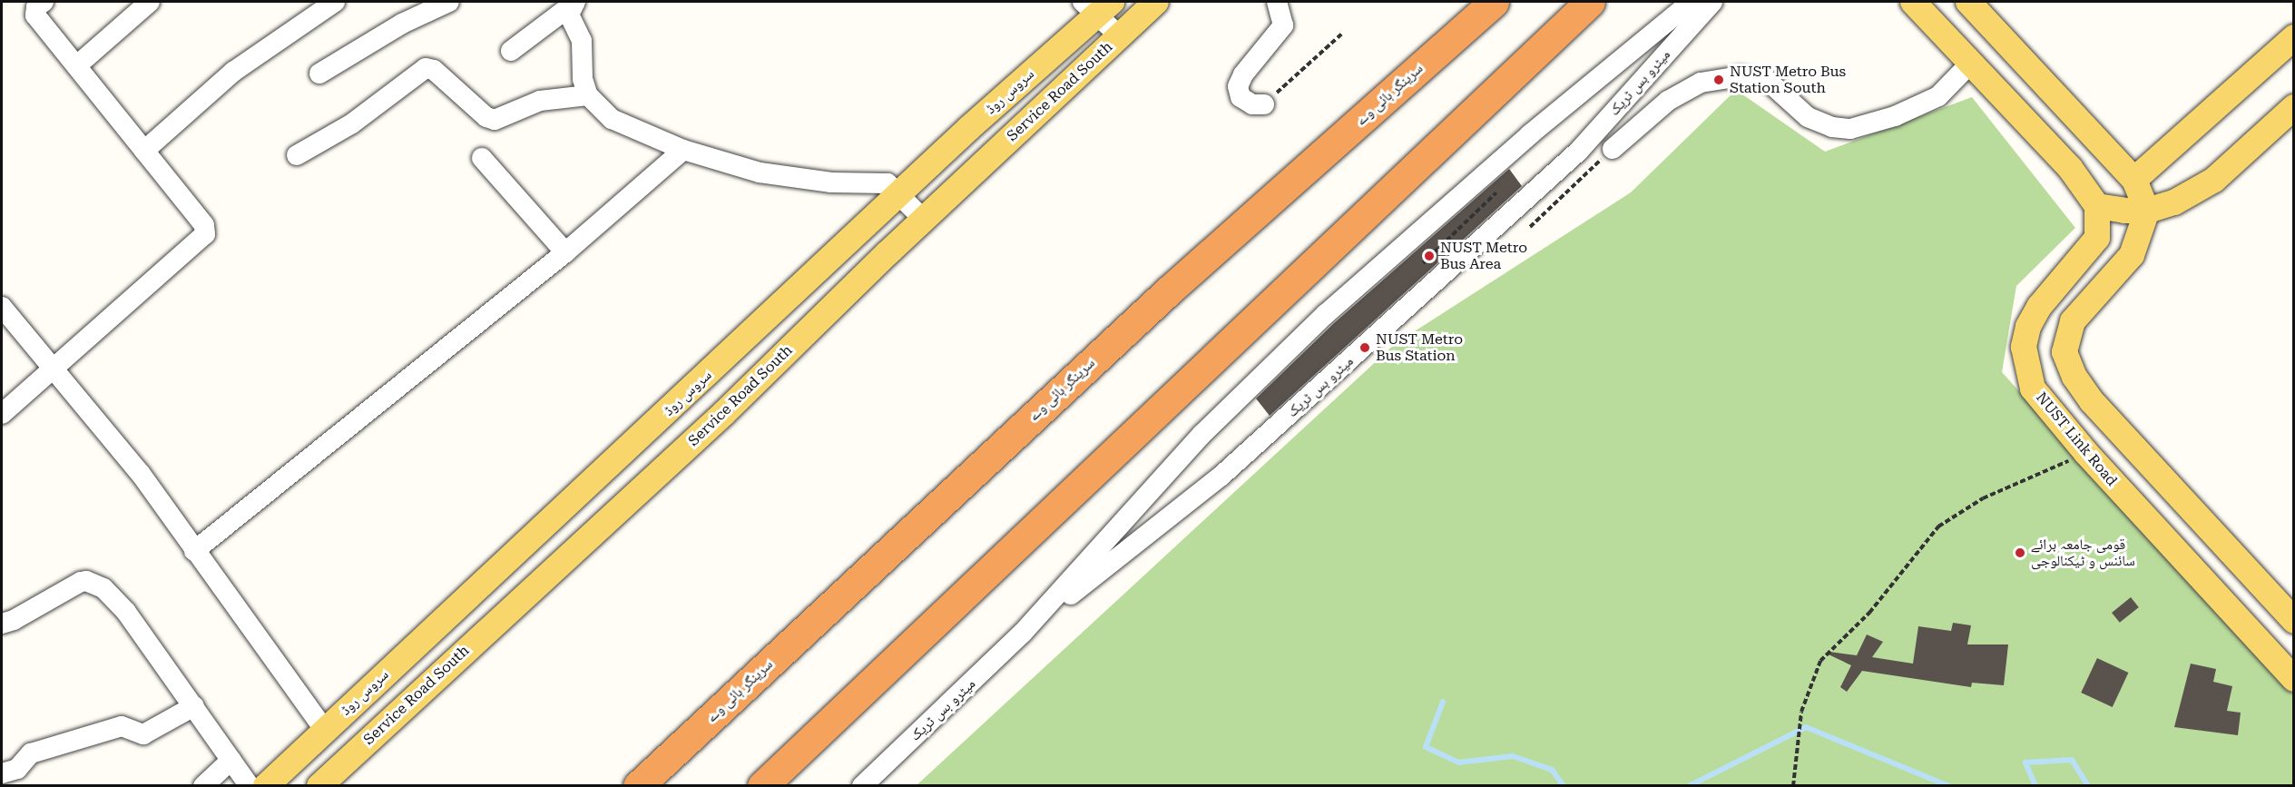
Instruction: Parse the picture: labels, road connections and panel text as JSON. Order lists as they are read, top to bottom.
{
  "streets": {
    "highway": ["سرینگر ہائی وے"],
    "main road": ["سروس روڈ", "Service Road South", "NUST Link Road"],
    "street": ["میٹرو بس ٹریک"]
  },
  "places": [
    "NUST Metro Bus Station South",
    "NUST Metro Bus Area",
    "NUST Metro Bus Station",
    "قومی جامعہ برائے سائنس و ٹیکنالوجی"
  ]
}
